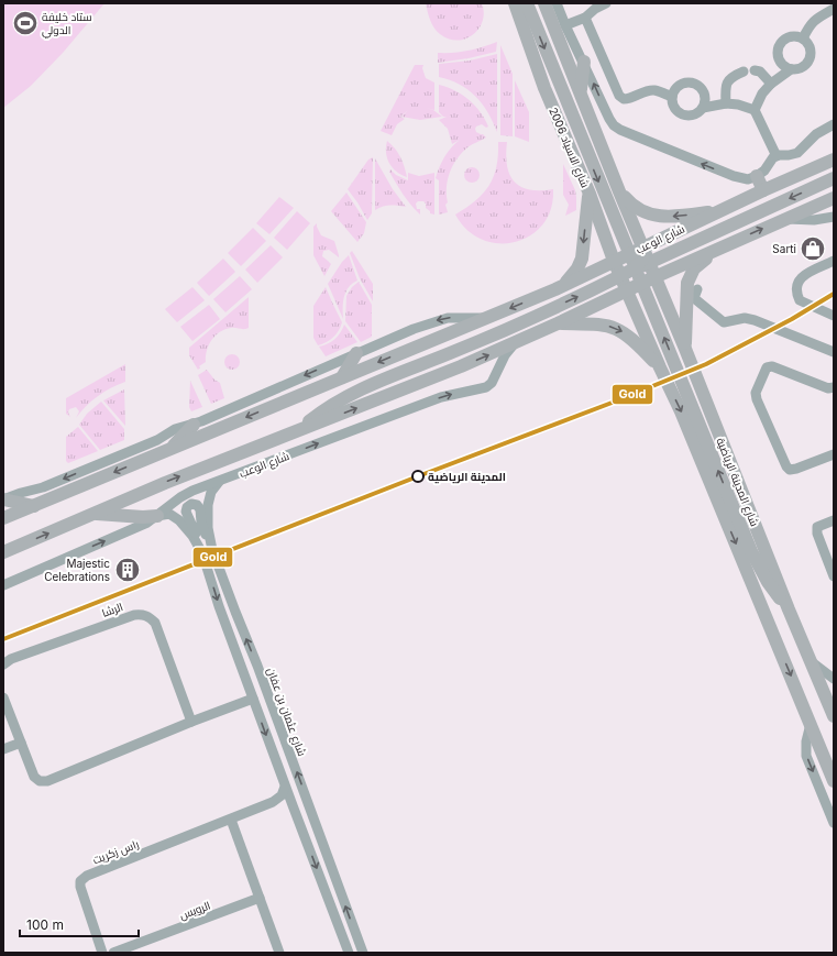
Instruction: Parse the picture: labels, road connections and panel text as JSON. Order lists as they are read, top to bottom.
{
  "streets": {
    "main road": ["شارع الاسياد 2006", "شارع الوعب", "شارع المدينة الرياضية"],
    "street": [
      "الرشا",
      "شارع عثمان بن عفان",
      "راس زكريت",
      "الرويس"
    ]
  },
  "crossings": [
    ["شارع الاسياد 2006", "شارع الوعب"],
    ["شارع الوعب", "شارع المدينة الرياضية"],
    ["شارع الوعب", "شارع عثمان بن عفان"],
    ["شارع عثمان بن عفان", "راس زكريت"]
  ],
  "places": {
    "sports": ["ستاد خليفة الدولي"],
    "shop": ["Sarti"],
    "other": ["المدينة الرياضية"],
    "building": ["Majestic Celebrations"]
  },
  "lines": ["transit line Gold"],
  "scale_bar": "100 m"
}
